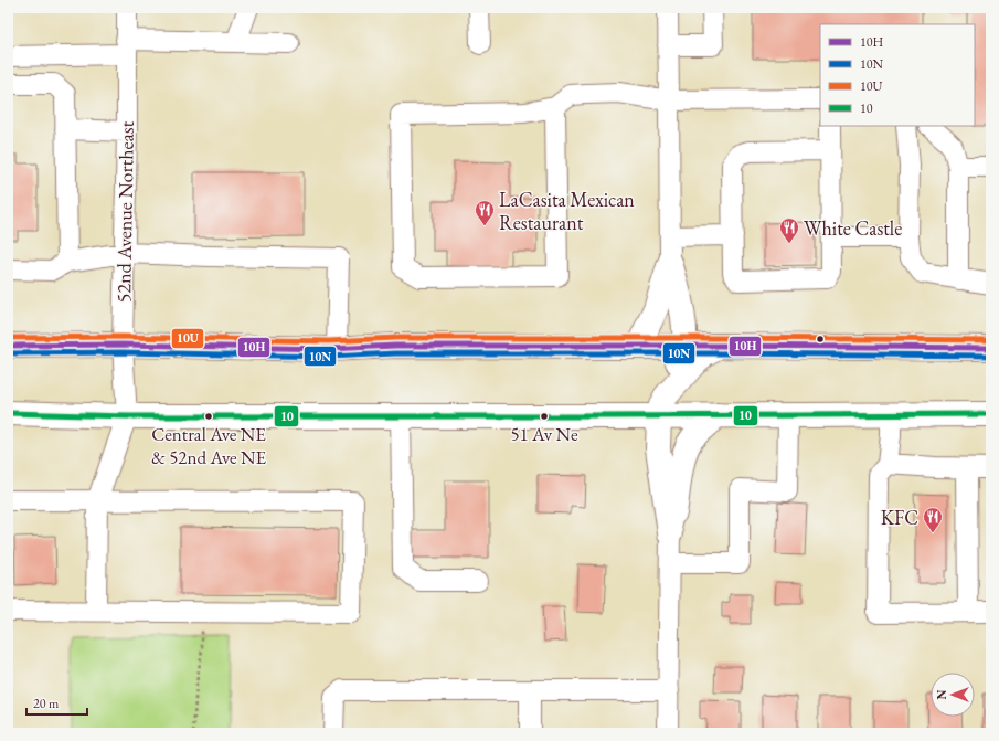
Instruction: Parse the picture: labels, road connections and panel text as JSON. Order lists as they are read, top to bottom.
{
  "streets": {
    "street": ["52nd Avenue Northeast"]
  },
  "places": {
    "restaurant": ["LaCasita Mexican Restaurant", "White Castle", "KFC"],
    "other": ["Central Ave NE & 52nd Ave NE", "51 Av Ne"]
  },
  "lines": [
    "transit line 10U",
    "transit line 10H",
    "transit line 10N",
    "transit line 10"
  ],
  "legend": [
    "10H",
    "10N",
    "10U",
    "10"
  ],
  "scale_bar": "20 m",
  "north": "left"
}
